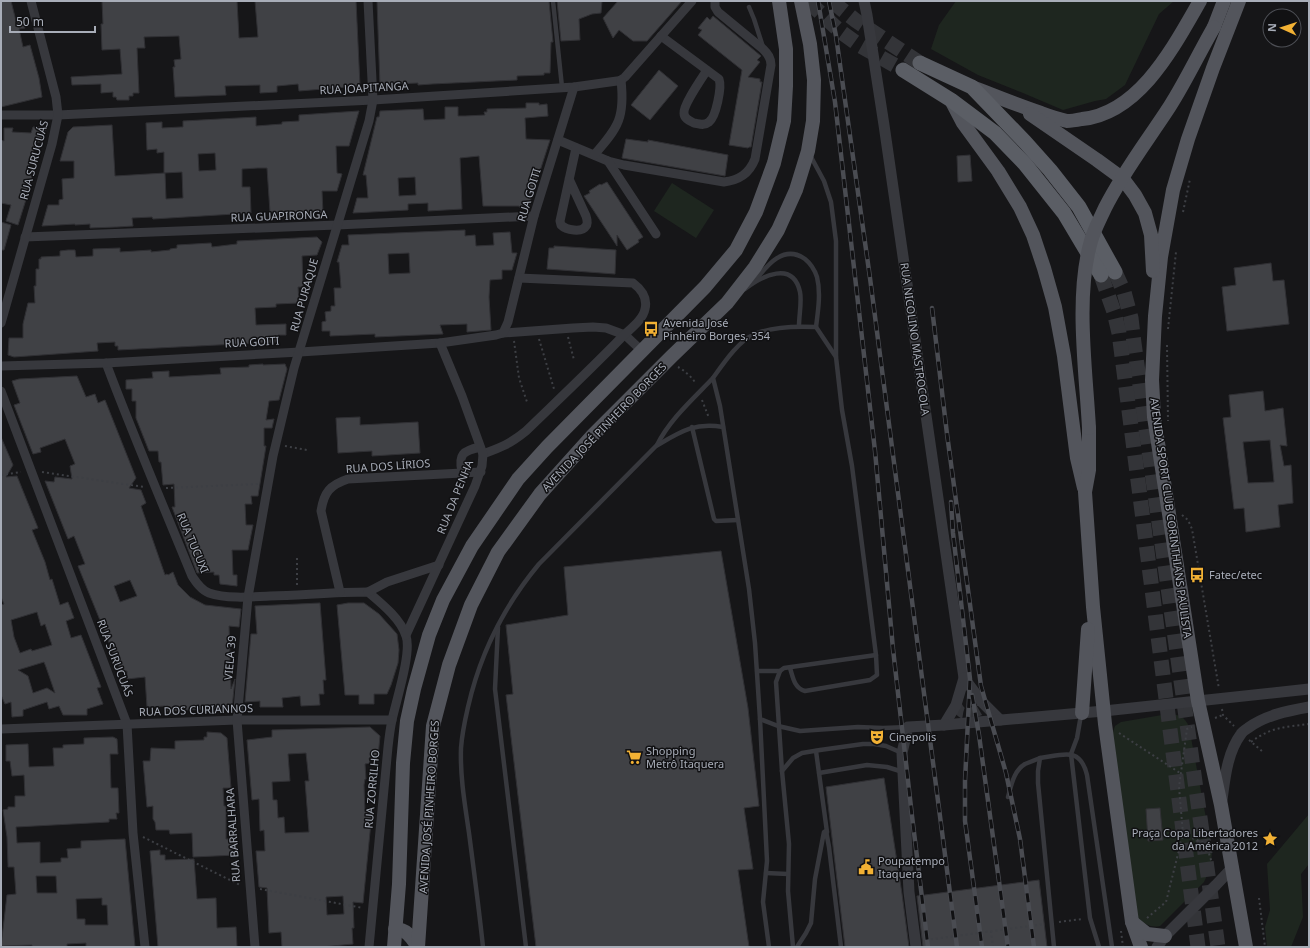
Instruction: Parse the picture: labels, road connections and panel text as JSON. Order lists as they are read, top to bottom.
{
  "streets": {
    "main road": ["AVENIDA JOSÉ PINHEIRO BORGES", "AVENIDA SPORT CLUB CORINTHIANS PAULISTA"],
    "street": [
      "RUA JOAPITANGA",
      "RUA SURUCUÁS",
      "RUA GOITI",
      "RUA GUAPIRONGA",
      "RUA PURAQUE",
      "RUA NICOLINO MASTROCOLA",
      "RUA DOS LÍRIOS",
      "RUA DA PENHA",
      "RUA TUCUXI",
      "VIELA 39",
      "RUA DOS CURIANNOS",
      "RUA ZORRILHO",
      "RUA BARRALHARA"
    ]
  },
  "crossings": [
    ["RUA JOAPITANGA", "RUA SURUCUÁS"],
    ["RUA JOAPITANGA", "RUA GOITI"],
    ["RUA JOAPITANGA", "RUA PURAQUE"],
    ["RUA SURUCUÁS", "RUA GUAPIRONGA"],
    ["RUA SURUCUÁS", "RUA DOS CURIANNOS"],
    ["RUA GOITI", "RUA GUAPIRONGA"],
    ["RUA GOITI", "RUA PURAQUE"],
    ["RUA GOITI", "RUA DA PENHA"],
    ["RUA GOITI", "RUA TUCUXI"],
    ["RUA GUAPIRONGA", "RUA PURAQUE"],
    ["RUA PURAQUE", "RUA TUCUXI"],
    ["RUA PURAQUE", "VIELA 39"],
    ["RUA DOS LÍRIOS", "RUA DA PENHA"],
    ["RUA DOS LÍRIOS", "RUA TUCUXI"],
    ["RUA DA PENHA", "RUA ZORRILHO"],
    ["RUA TUCUXI", "VIELA 39"],
    ["VIELA 39", "RUA DOS CURIANNOS"],
    ["VIELA 39", "RUA BARRALHARA"],
    ["RUA DOS CURIANNOS", "RUA ZORRILHO"],
    ["RUA DOS CURIANNOS", "RUA BARRALHARA"]
  ],
  "places": {
    "bus stop": ["Avenida José Pinheiro Borges, 354", "Fatec/etec"],
    "theatre": ["Cinepolis"],
    "supermarket": ["Shopping Metrô Itaquera"],
    "place": ["Praça Copa Libertadores da América 2012"],
    "public building": ["Poupatempo Itaquera"]
  },
  "scale_bar": "50 m",
  "north": "left"
}
